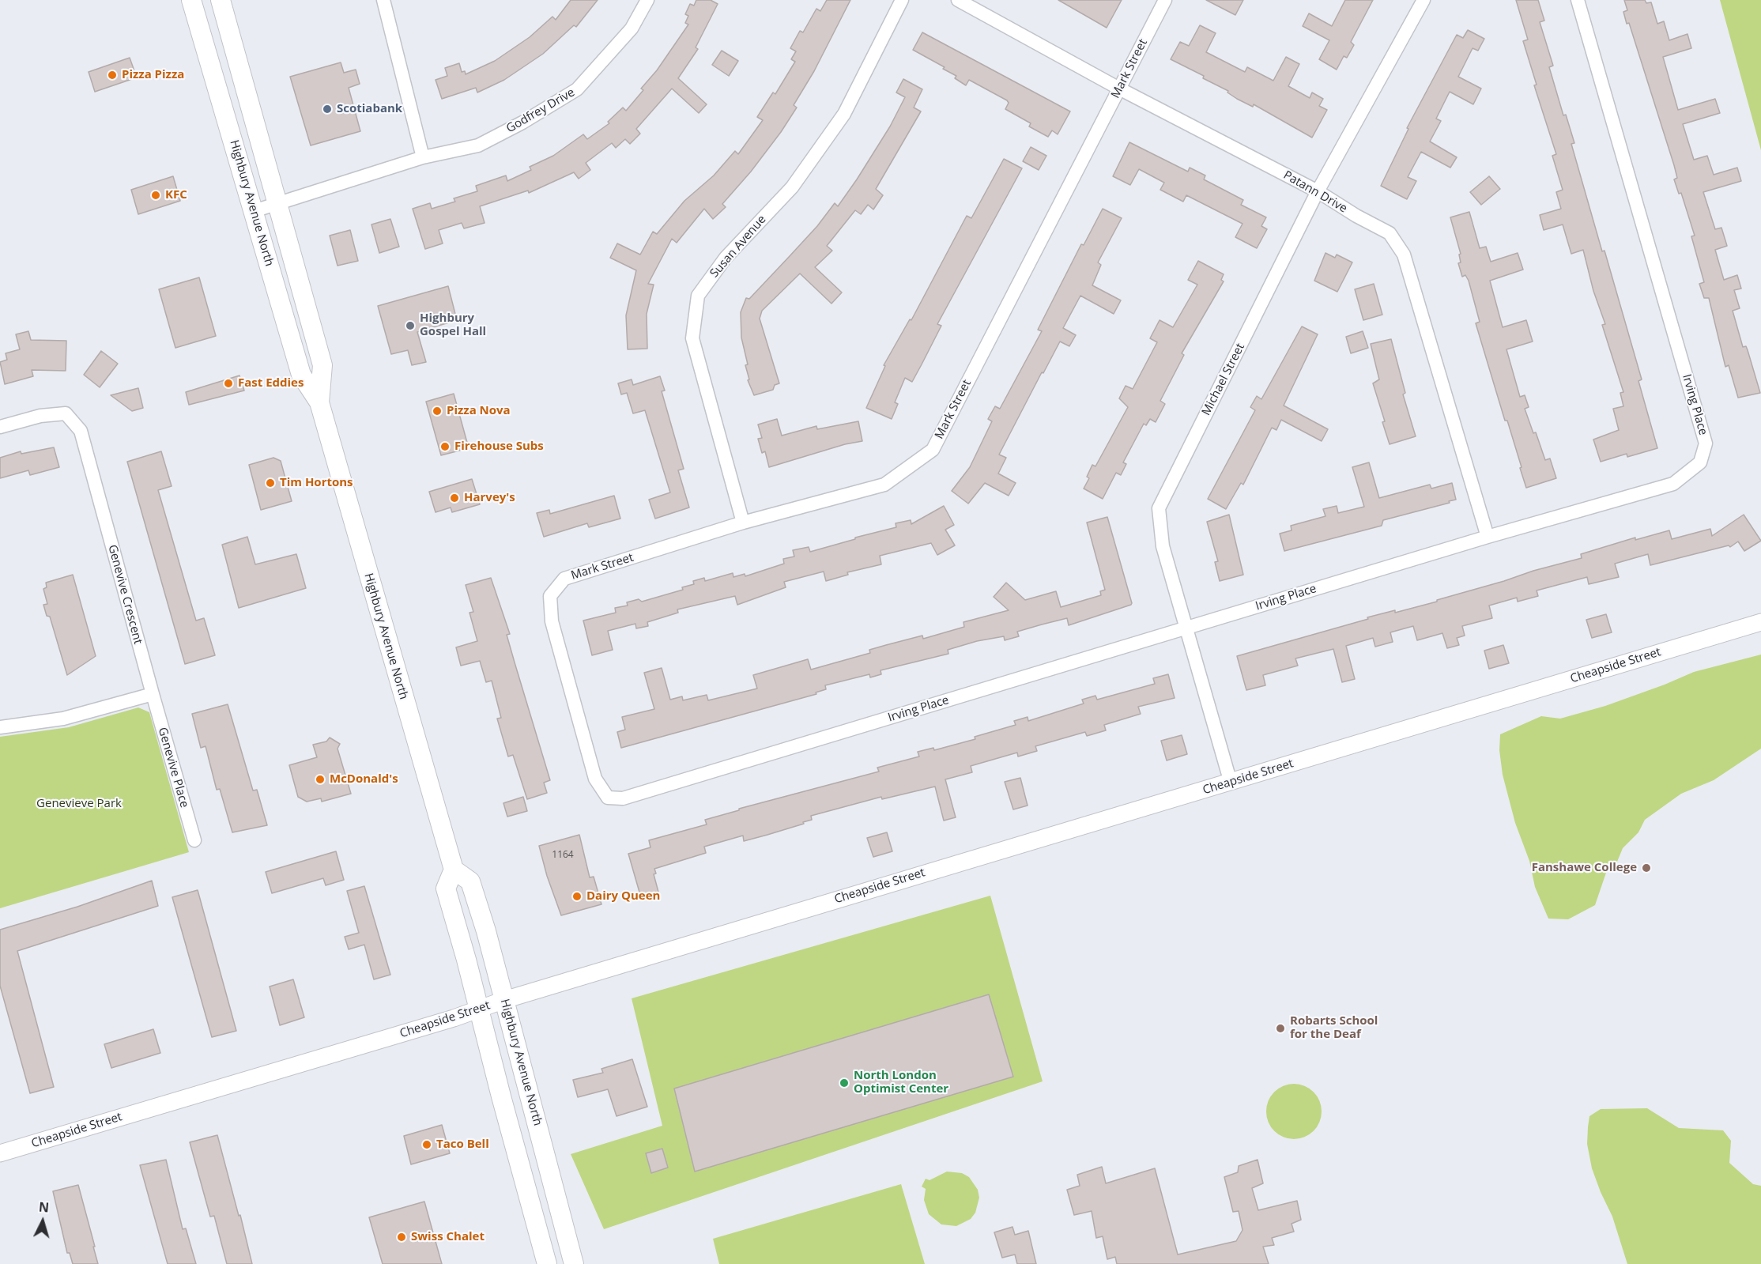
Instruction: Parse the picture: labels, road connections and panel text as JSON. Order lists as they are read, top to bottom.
{
  "streets": {
    "main road": ["Highbury Avenue North"],
    "street": [
      "Mark Street",
      "Godfrey Drive",
      "Patann Drive",
      "Susan Avenue",
      "Michael Street",
      "Irving Place",
      "Genevive Crescent",
      "Cheapside Street",
      "Genevive Place"
    ]
  },
  "crossings": [
    ["Mark Street", "Patann Drive"],
    ["Mark Street", "Susan Avenue"],
    ["Mark Street", "Irving Place"],
    ["Godfrey Drive", "Highbury Avenue North"],
    ["Patann Drive", "Michael Street"],
    ["Patann Drive", "Irving Place"],
    ["Highbury Avenue North", "Cheapside Street"],
    ["Michael Street", "Irving Place"],
    ["Michael Street", "Cheapside Street"],
    ["Genevive Crescent", "Genevive Place"]
  ],
  "parks": ["Genevieve Park"],
  "places": [
    "Pizza Pizza",
    "Scotiabank",
    "KFC",
    "Highbury Gospel Hall",
    "Fast Eddies",
    "Pizza Nova",
    "Firehouse Subs",
    "Tim Hortons",
    "Harvey's",
    "McDonald's",
    "Fanshawe College",
    "Dairy Queen",
    "Robarts School for the Deaf",
    "North London Optimist Center",
    "Taco Bell",
    "Swiss Chalet"
  ],
  "house_numbers": ["1164"],
  "north": "top"
}
